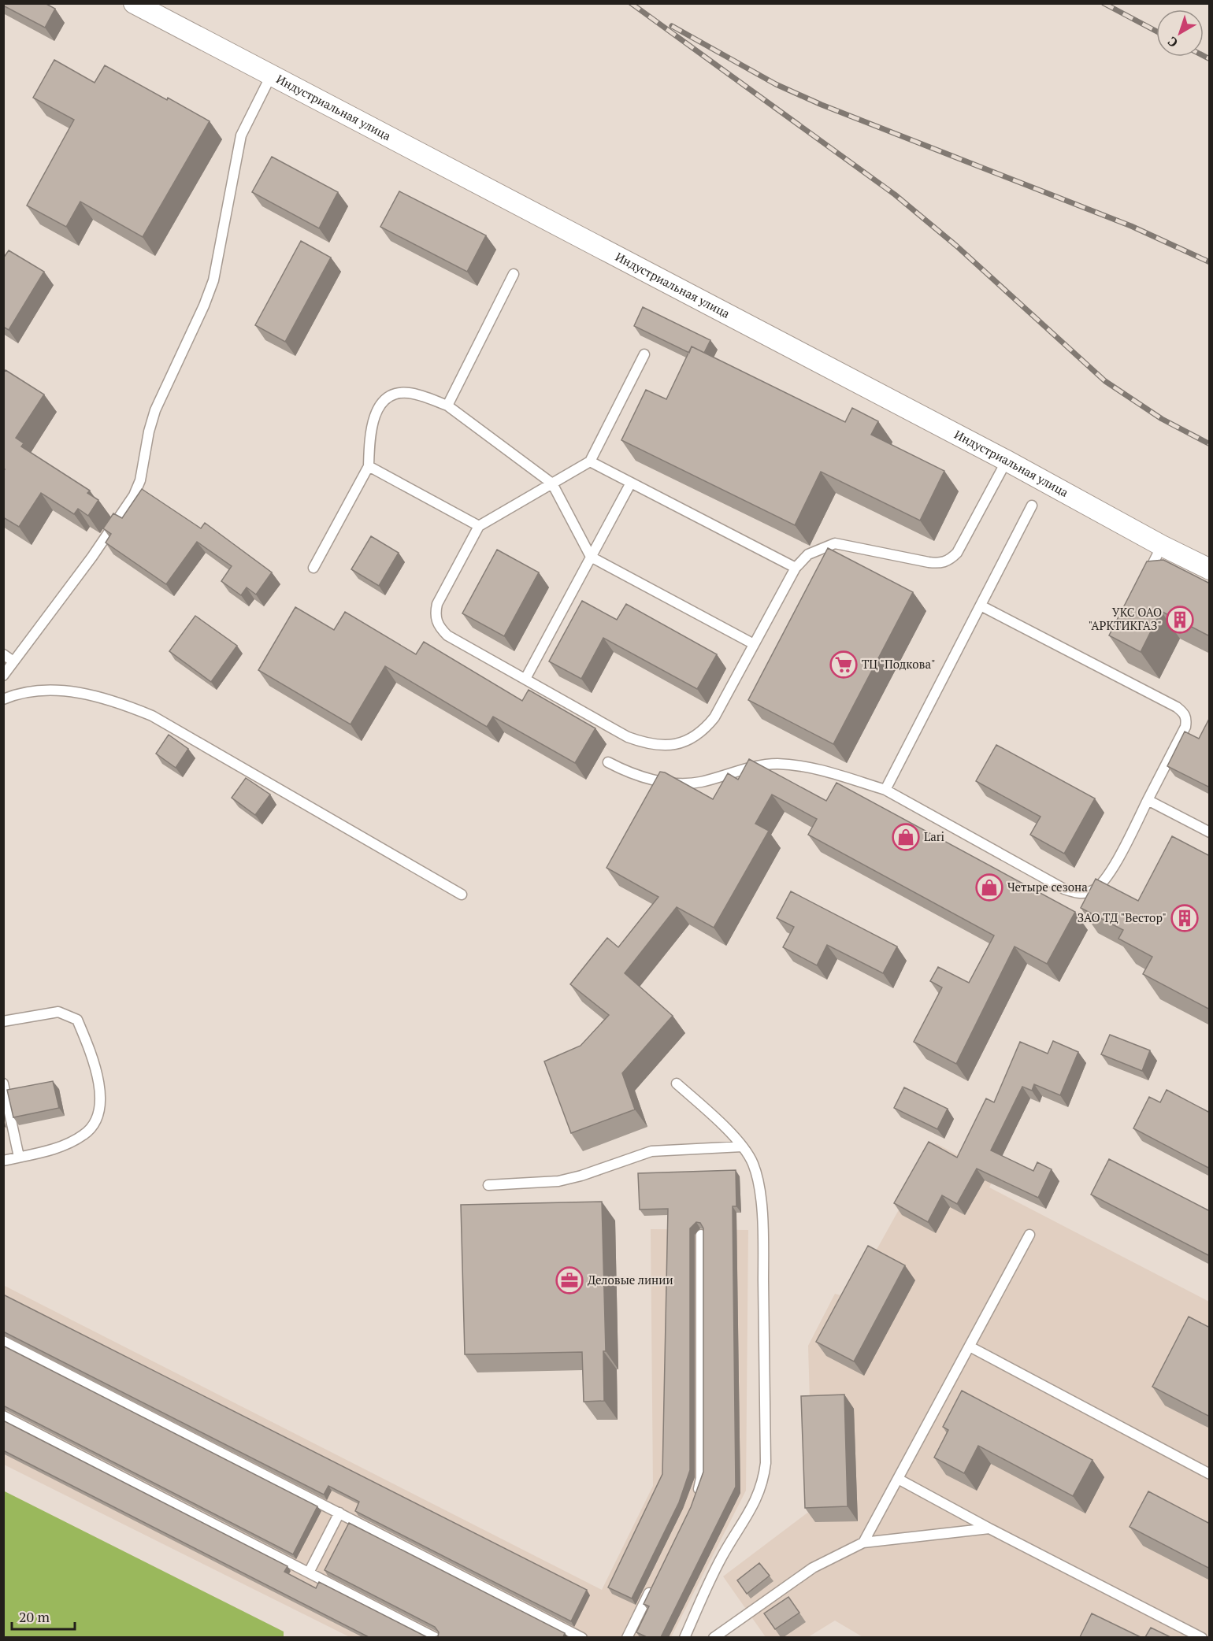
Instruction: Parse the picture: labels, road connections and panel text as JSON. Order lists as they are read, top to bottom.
{
  "streets": {
    "street": ["Индустриальная улица"]
  },
  "places": {
    "building": ["УКС ОАО \"АРКТИКГАЗ\"", "ЗАО ТД \"Вестор\""],
    "supermarket": ["ТЦ \"Подкова\""],
    "shop": ["Lari", "Четыре сезона"],
    "office": ["Деловые линии"]
  },
  "scale_bar": "20 m",
  "north": "bottom left"
}
